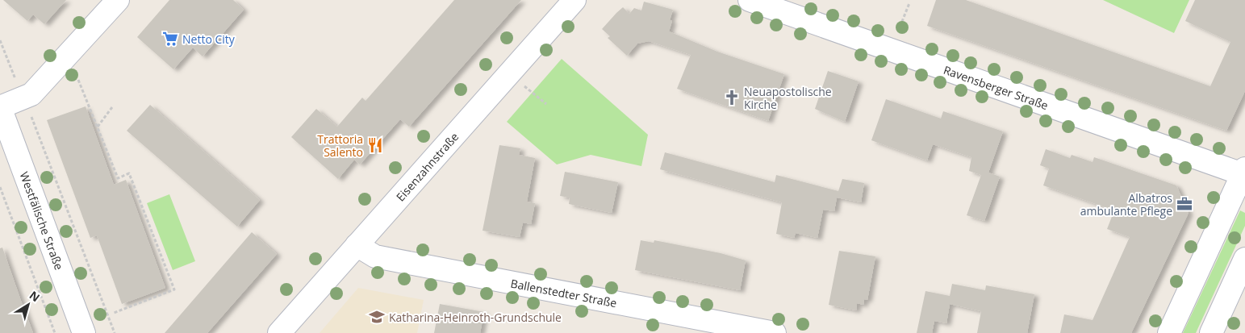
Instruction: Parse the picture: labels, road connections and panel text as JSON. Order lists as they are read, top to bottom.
{
  "streets": {
    "street": [
      "Ravensberger Straße",
      "Eisenzahnstraße",
      "Westfälische Straße",
      "Ballenstedter Straße"
    ]
  },
  "crossings": [
    ["Eisenzahnstraße", "Ballenstedter Straße"]
  ],
  "places": {
    "supermarket": ["Netto City"],
    "church": ["Neuapostolische Kirche"],
    "restaurant": ["Trattoria Salento"],
    "office": ["Albatros ambulante Pflege"],
    "school or university": ["Katharina-Heinroth-Grundschule"]
  },
  "north": "top right"
}
